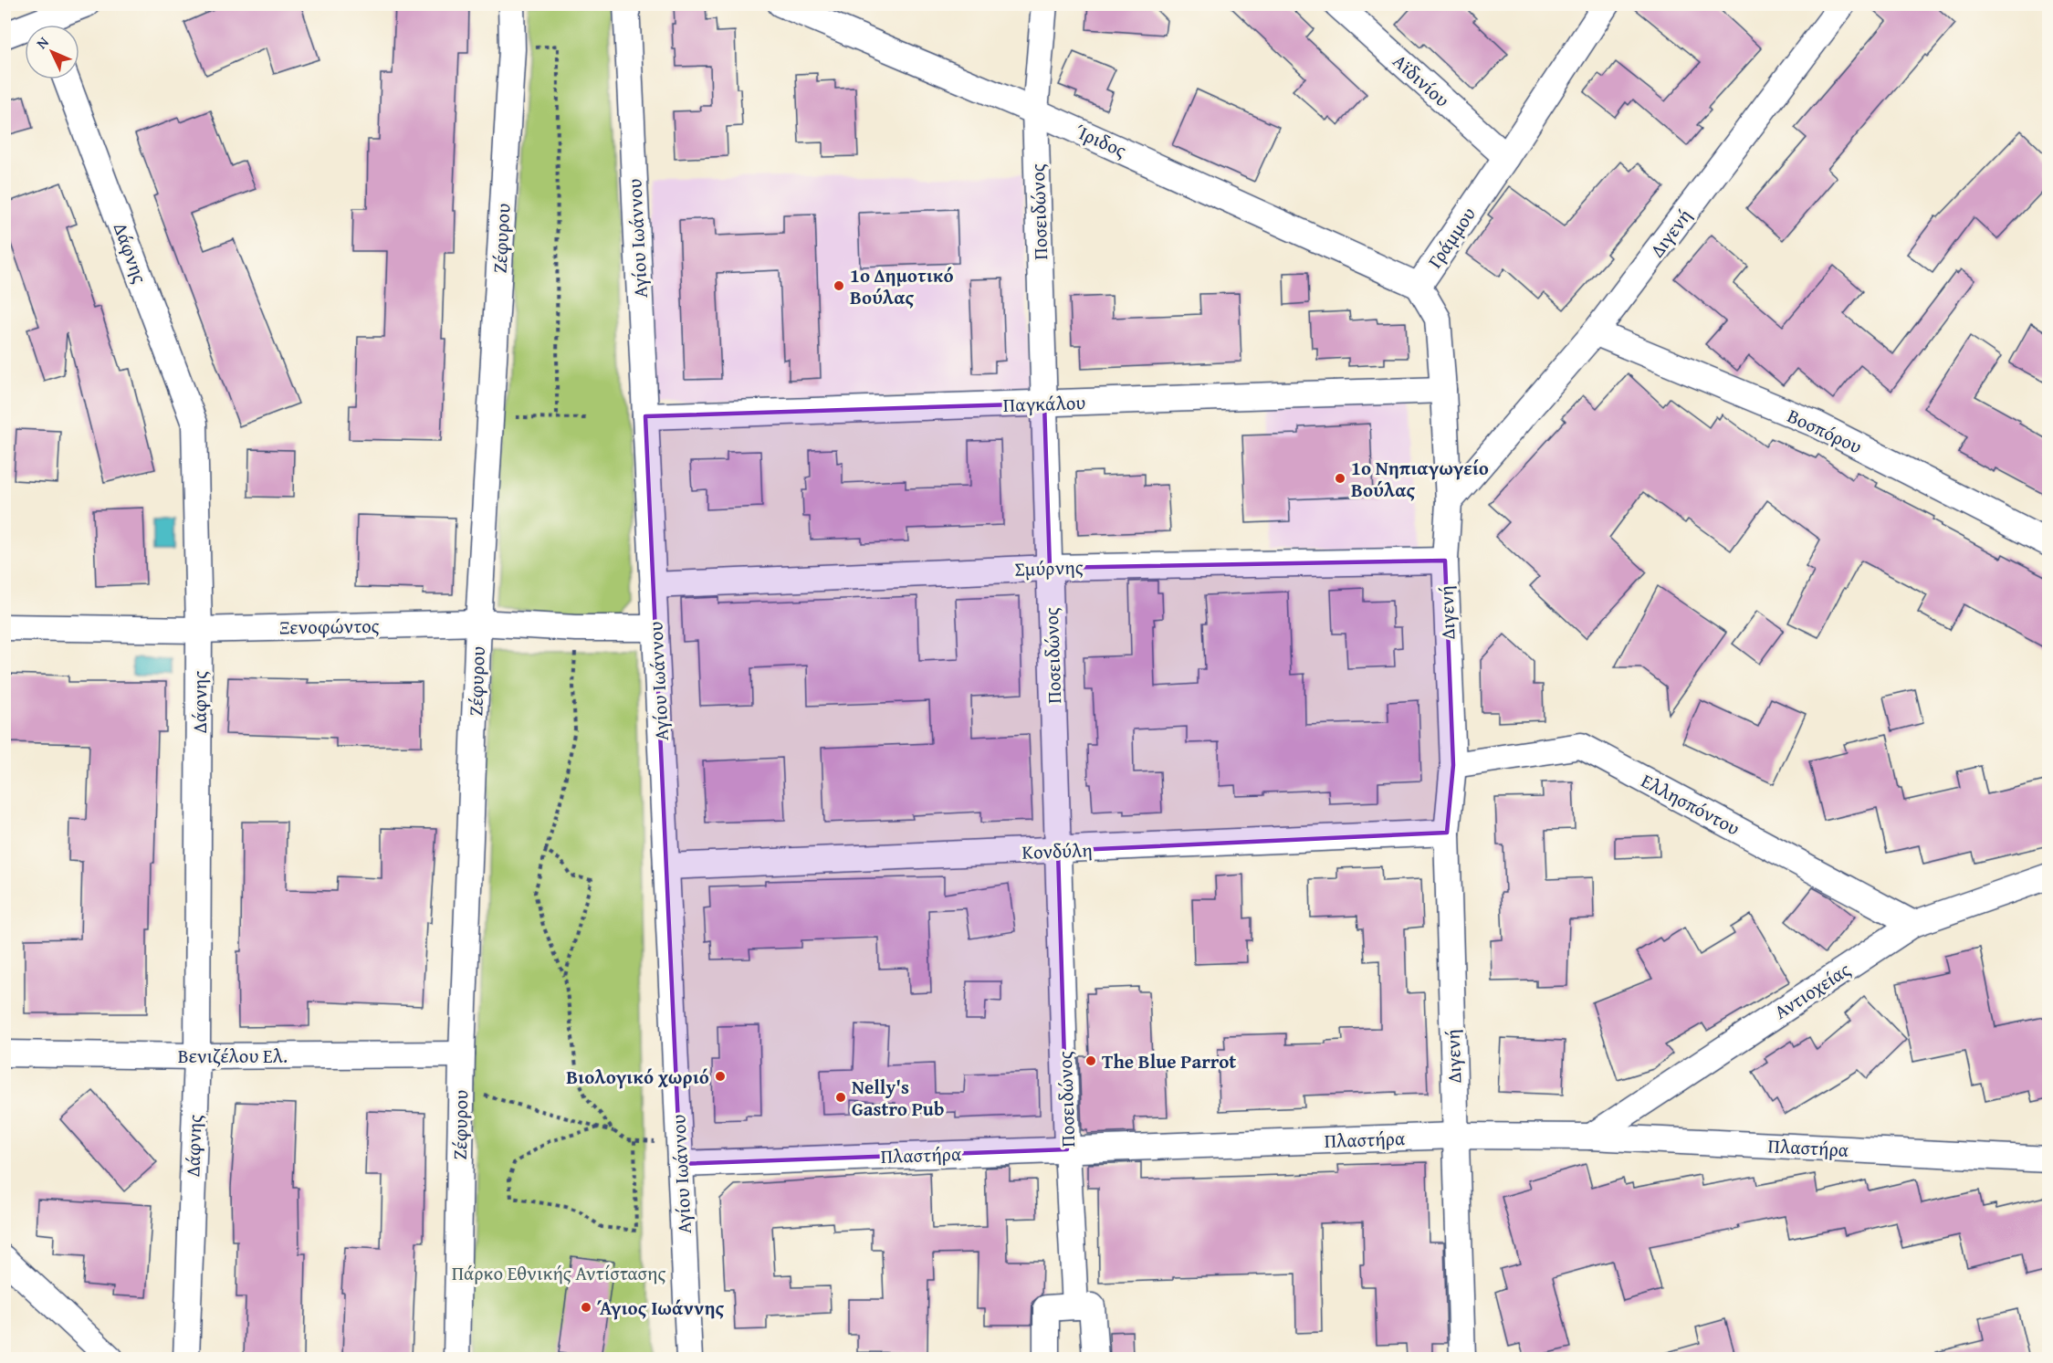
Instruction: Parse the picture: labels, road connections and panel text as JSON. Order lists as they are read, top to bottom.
{
  "streets": {
    "street": [
      "Αϊδινίου",
      "Ίριδος",
      "Ποσειδώνος",
      "Διγενή",
      "Γράμμου",
      "Ζέφυρου",
      "Αγίου Ιωάννου",
      "Δάφνης",
      "Παγκάλου",
      "Βοσπόρου",
      "Σμύρνης",
      "Ξενοφώντος",
      "Ελλησπόντου",
      "Κονδύλη",
      "Αντιοχείας",
      "Βενιζέλου Ελ.",
      "Πλαστήρα"
    ]
  },
  "crossings": [
    ["Αϊδινίου", "Γράμμου"],
    ["Ίριδος", "Ποσειδώνος"],
    ["Ίριδος", "Γράμμου"],
    ["Ποσειδώνος", "Παγκάλου"],
    ["Ποσειδώνος", "Σμύρνης"],
    ["Ποσειδώνος", "Κονδύλη"],
    ["Ποσειδώνος", "Πλαστήρα"],
    ["Διγενή", "Γράμμου"],
    ["Διγενή", "Βοσπόρου"],
    ["Διγενή", "Σμύρνης"],
    ["Διγενή", "Ελλησπόντου"],
    ["Διγενή", "Κονδύλη"],
    ["Διγενή", "Πλαστήρα"],
    ["Γράμμου", "Παγκάλου"],
    ["Ζέφυρου", "Ξενοφώντος"],
    ["Ζέφυρου", "Βενιζέλου Ελ."],
    ["Αγίου Ιωάννου", "Παγκάλου"],
    ["Αγίου Ιωάννου", "Σμύρνης"],
    ["Αγίου Ιωάννου", "Ξενοφώντος"],
    ["Αγίου Ιωάννου", "Κονδύλη"],
    ["Αγίου Ιωάννου", "Πλαστήρα"],
    ["Δάφνης", "Ξενοφώντος"],
    ["Δάφνης", "Βενιζέλου Ελ."],
    ["Ελλησπόντου", "Αντιοχείας"],
    ["Αντιοχείας", "Πλαστήρα"]
  ],
  "parks": ["Πάρκο Εθνικής Αντίστασης"],
  "places": [
    "1ο Δημοτικό Βούλας",
    "1ο Νηπιαγωγείο Βούλας",
    "The Blue Parrot",
    "Βιολογικό χωριό",
    "Nelly's Gastro Pub",
    "Άγιος Ιωάννης"
  ],
  "north": "top left"
}
